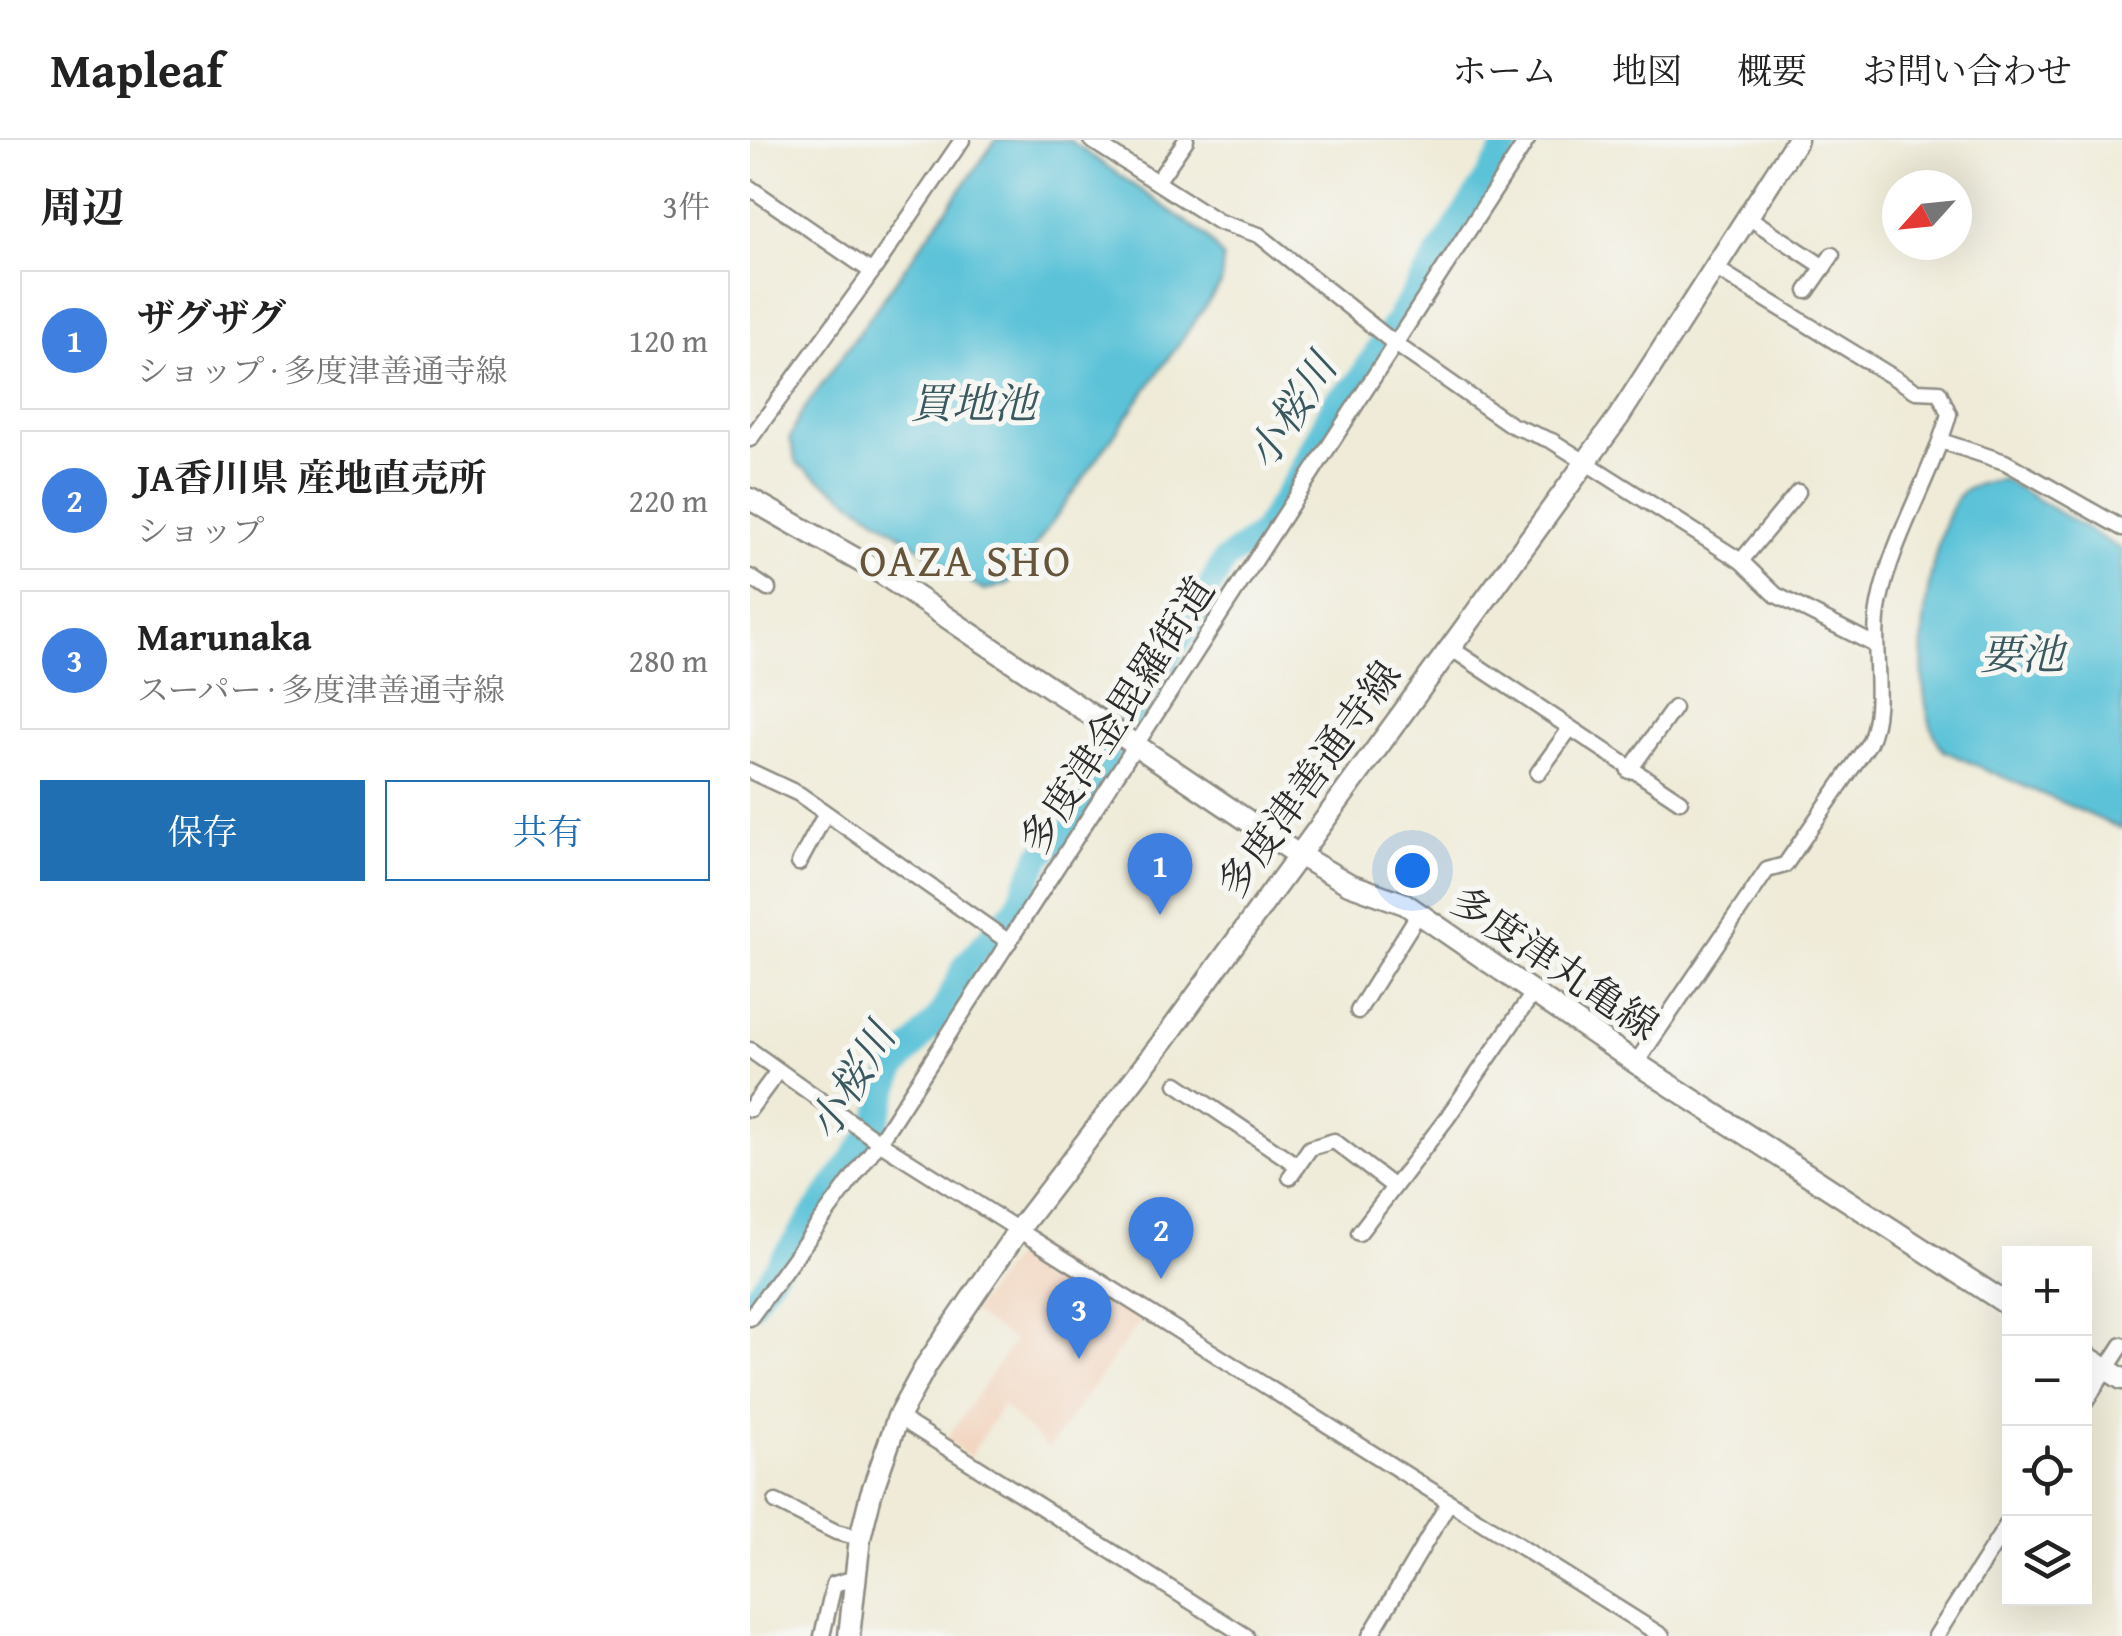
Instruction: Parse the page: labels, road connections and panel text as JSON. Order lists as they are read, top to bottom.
{
  "streets": {
    "main road": ["多度津善通寺線", "多度津丸亀線"],
    "street": ["多度津金毘羅街道"]
  },
  "crossings": [
    ["多度津金毘羅街道", "多度津丸亀線"],
    ["多度津善通寺線", "多度津丸亀線"]
  ],
  "districts": ["OAZA SHO"],
  "water": ["買地池", "小桜川", "要池"],
  "north": "bottom left",
  "page": {
    "header": "Mapleaf",
    "nav": [
      "ホーム",
      "地図",
      "概要",
      "お問い合わせ"
    ],
    "heading": ["周辺", "3件"],
    "list": [
      {
        "mark": "1",
        "name": "ザグザグ",
        "note": "ショップ · 多度津善通寺線",
        "value": "120 m"
      },
      {
        "mark": "2",
        "name": "JA香川県 産地直売所",
        "note": "ショップ",
        "value": "220 m"
      },
      {
        "mark": "3",
        "name": "Marunaka",
        "note": "スーパー · 多度津善通寺線",
        "value": "280 m"
      }
    ],
    "buttons": ["保存", "共有"],
    "pins": ["1", "2", "3"],
    "map_buttons": ["+", "−"]
  }
}
